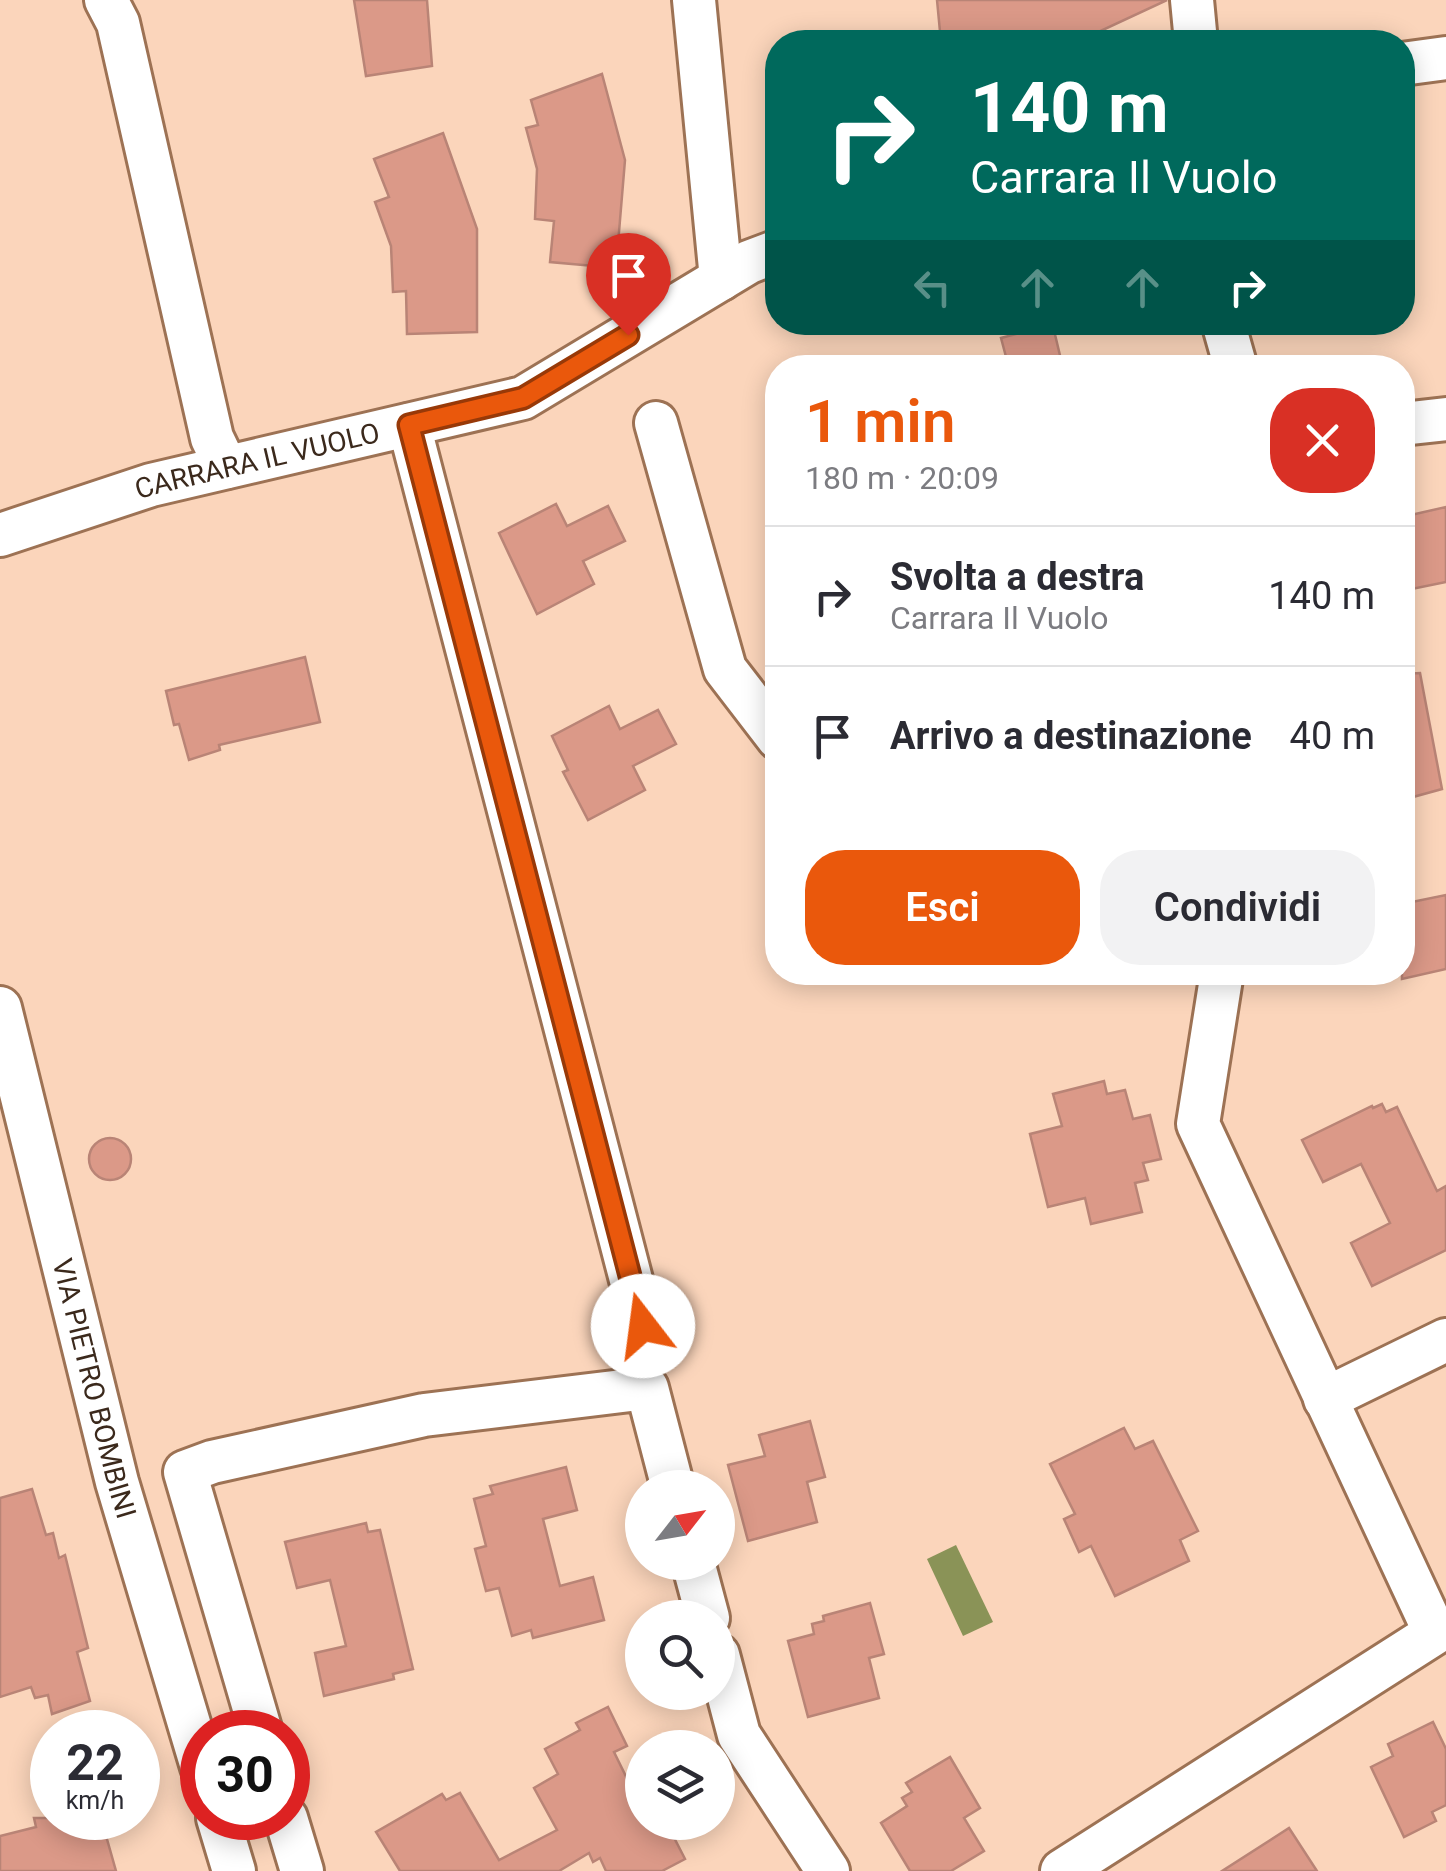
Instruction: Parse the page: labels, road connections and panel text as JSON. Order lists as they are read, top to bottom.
{
  "streets": {
    "street": ["CARRARA IL VUOLO", "VIA PIETRO BOMBINI"]
  },
  "north": "top right",
  "page": {
    "turn": ["140 m", "Carrara Il Vuolo"],
    "heading": ["1 min", "180 m · 20:09"],
    "list": [
      {
        "name": "Svolta a destra",
        "note": "Carrara Il Vuolo",
        "value": "140 m"
      },
      {
        "name": "Arrivo a destinazione",
        "value": "40 m"
      }
    ],
    "buttons": ["Esci", "Condividi"],
    "speed": "22 km/h",
    "limit": "30"
  }
}
